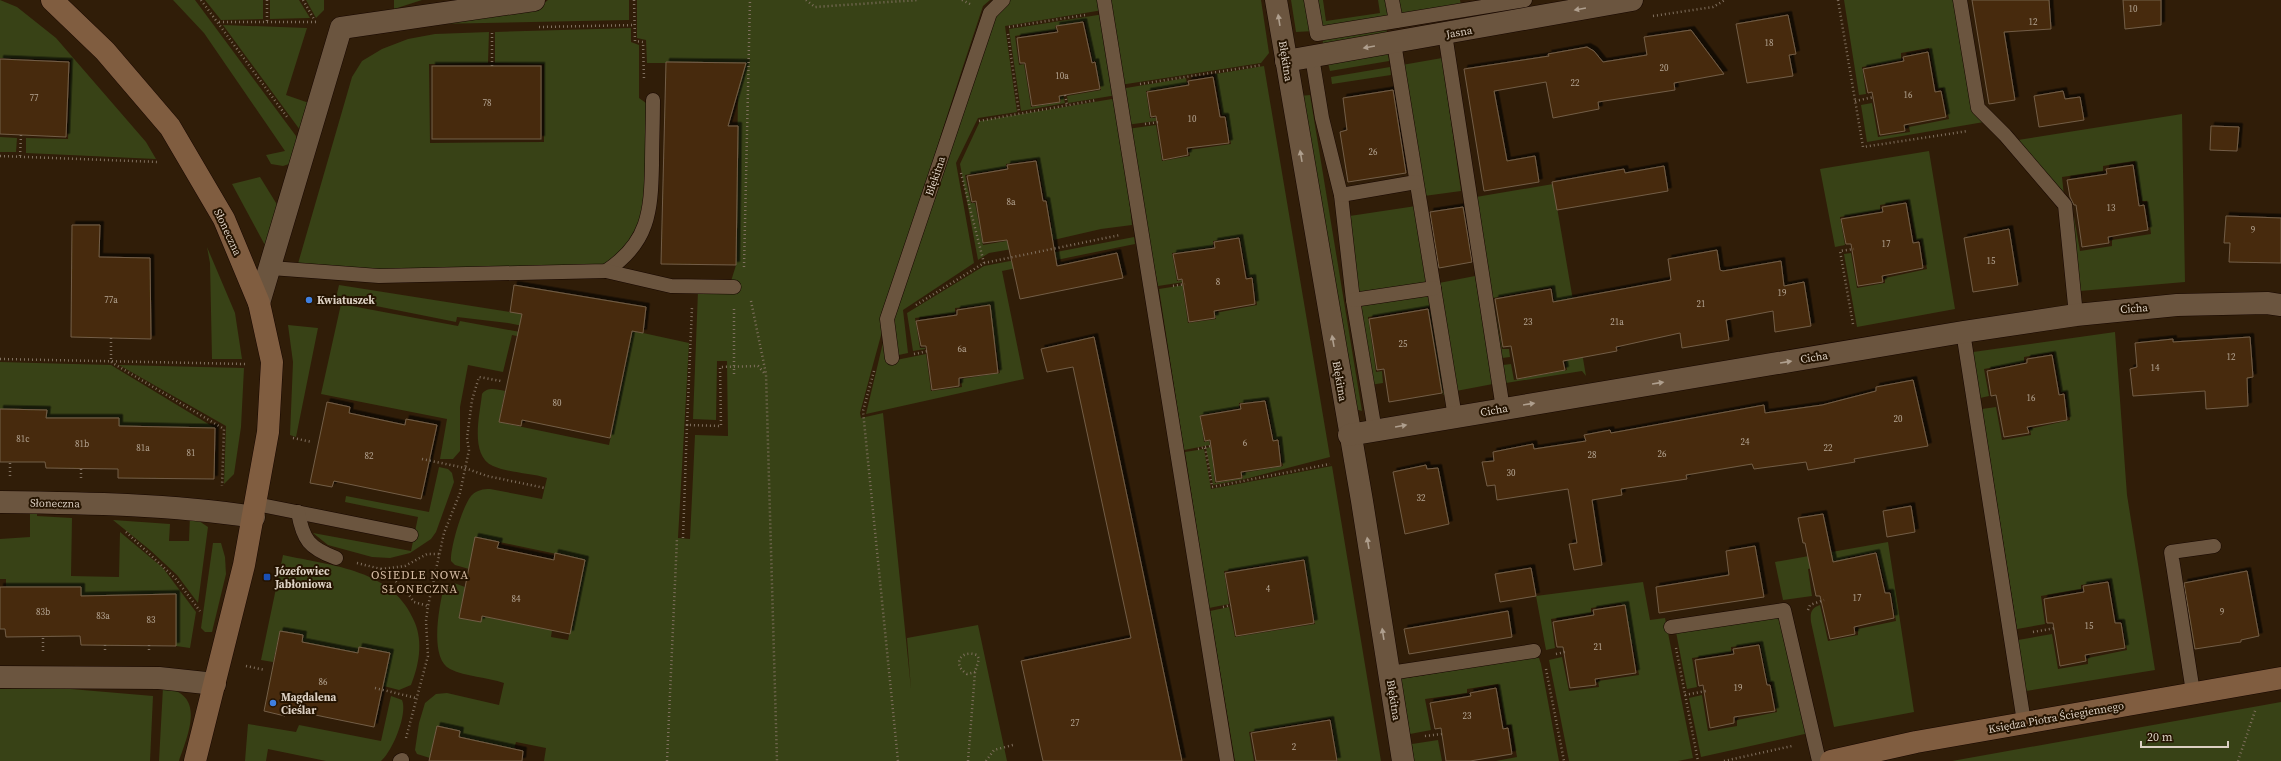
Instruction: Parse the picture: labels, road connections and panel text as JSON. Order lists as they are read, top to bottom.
{
  "streets": {
    "street": [
      "Jasna",
      "Błękitna",
      "Słoneczna",
      "Cicha",
      "Księdza Piotra Ściegiennego"
    ]
  },
  "crossings": [
    ["Jasna", "Błękitna"],
    ["Błękitna", "Cicha"]
  ],
  "one_way": ["Jasna", "Cicha"],
  "districts": ["OSIEDLE NOWA SŁONECZNA"],
  "places": {
    "other": ["Kwiatuszek", "Magdalena Cieślar"],
    "transit": ["Józefowiec Jabłoniowa"]
  },
  "house_numbers": [
    "10",
    "12",
    "18",
    "20",
    "10a",
    "22",
    "16",
    "77",
    "78",
    "10",
    "26",
    "8a",
    "13",
    "9",
    "17",
    "15",
    "8",
    "19",
    "77a",
    "21",
    "23",
    "21a",
    "25",
    "6a",
    "12",
    "14",
    "16",
    "80",
    "20",
    "81c",
    "24",
    "6",
    "81b",
    "81a",
    "22",
    "81",
    "26",
    "28",
    "82",
    "30",
    "32",
    "4",
    "17",
    "84",
    "83b",
    "9",
    "83a",
    "83",
    "15",
    "21",
    "86",
    "19",
    "23",
    "27",
    "2"
  ],
  "scale_bar": "20 m"
}
